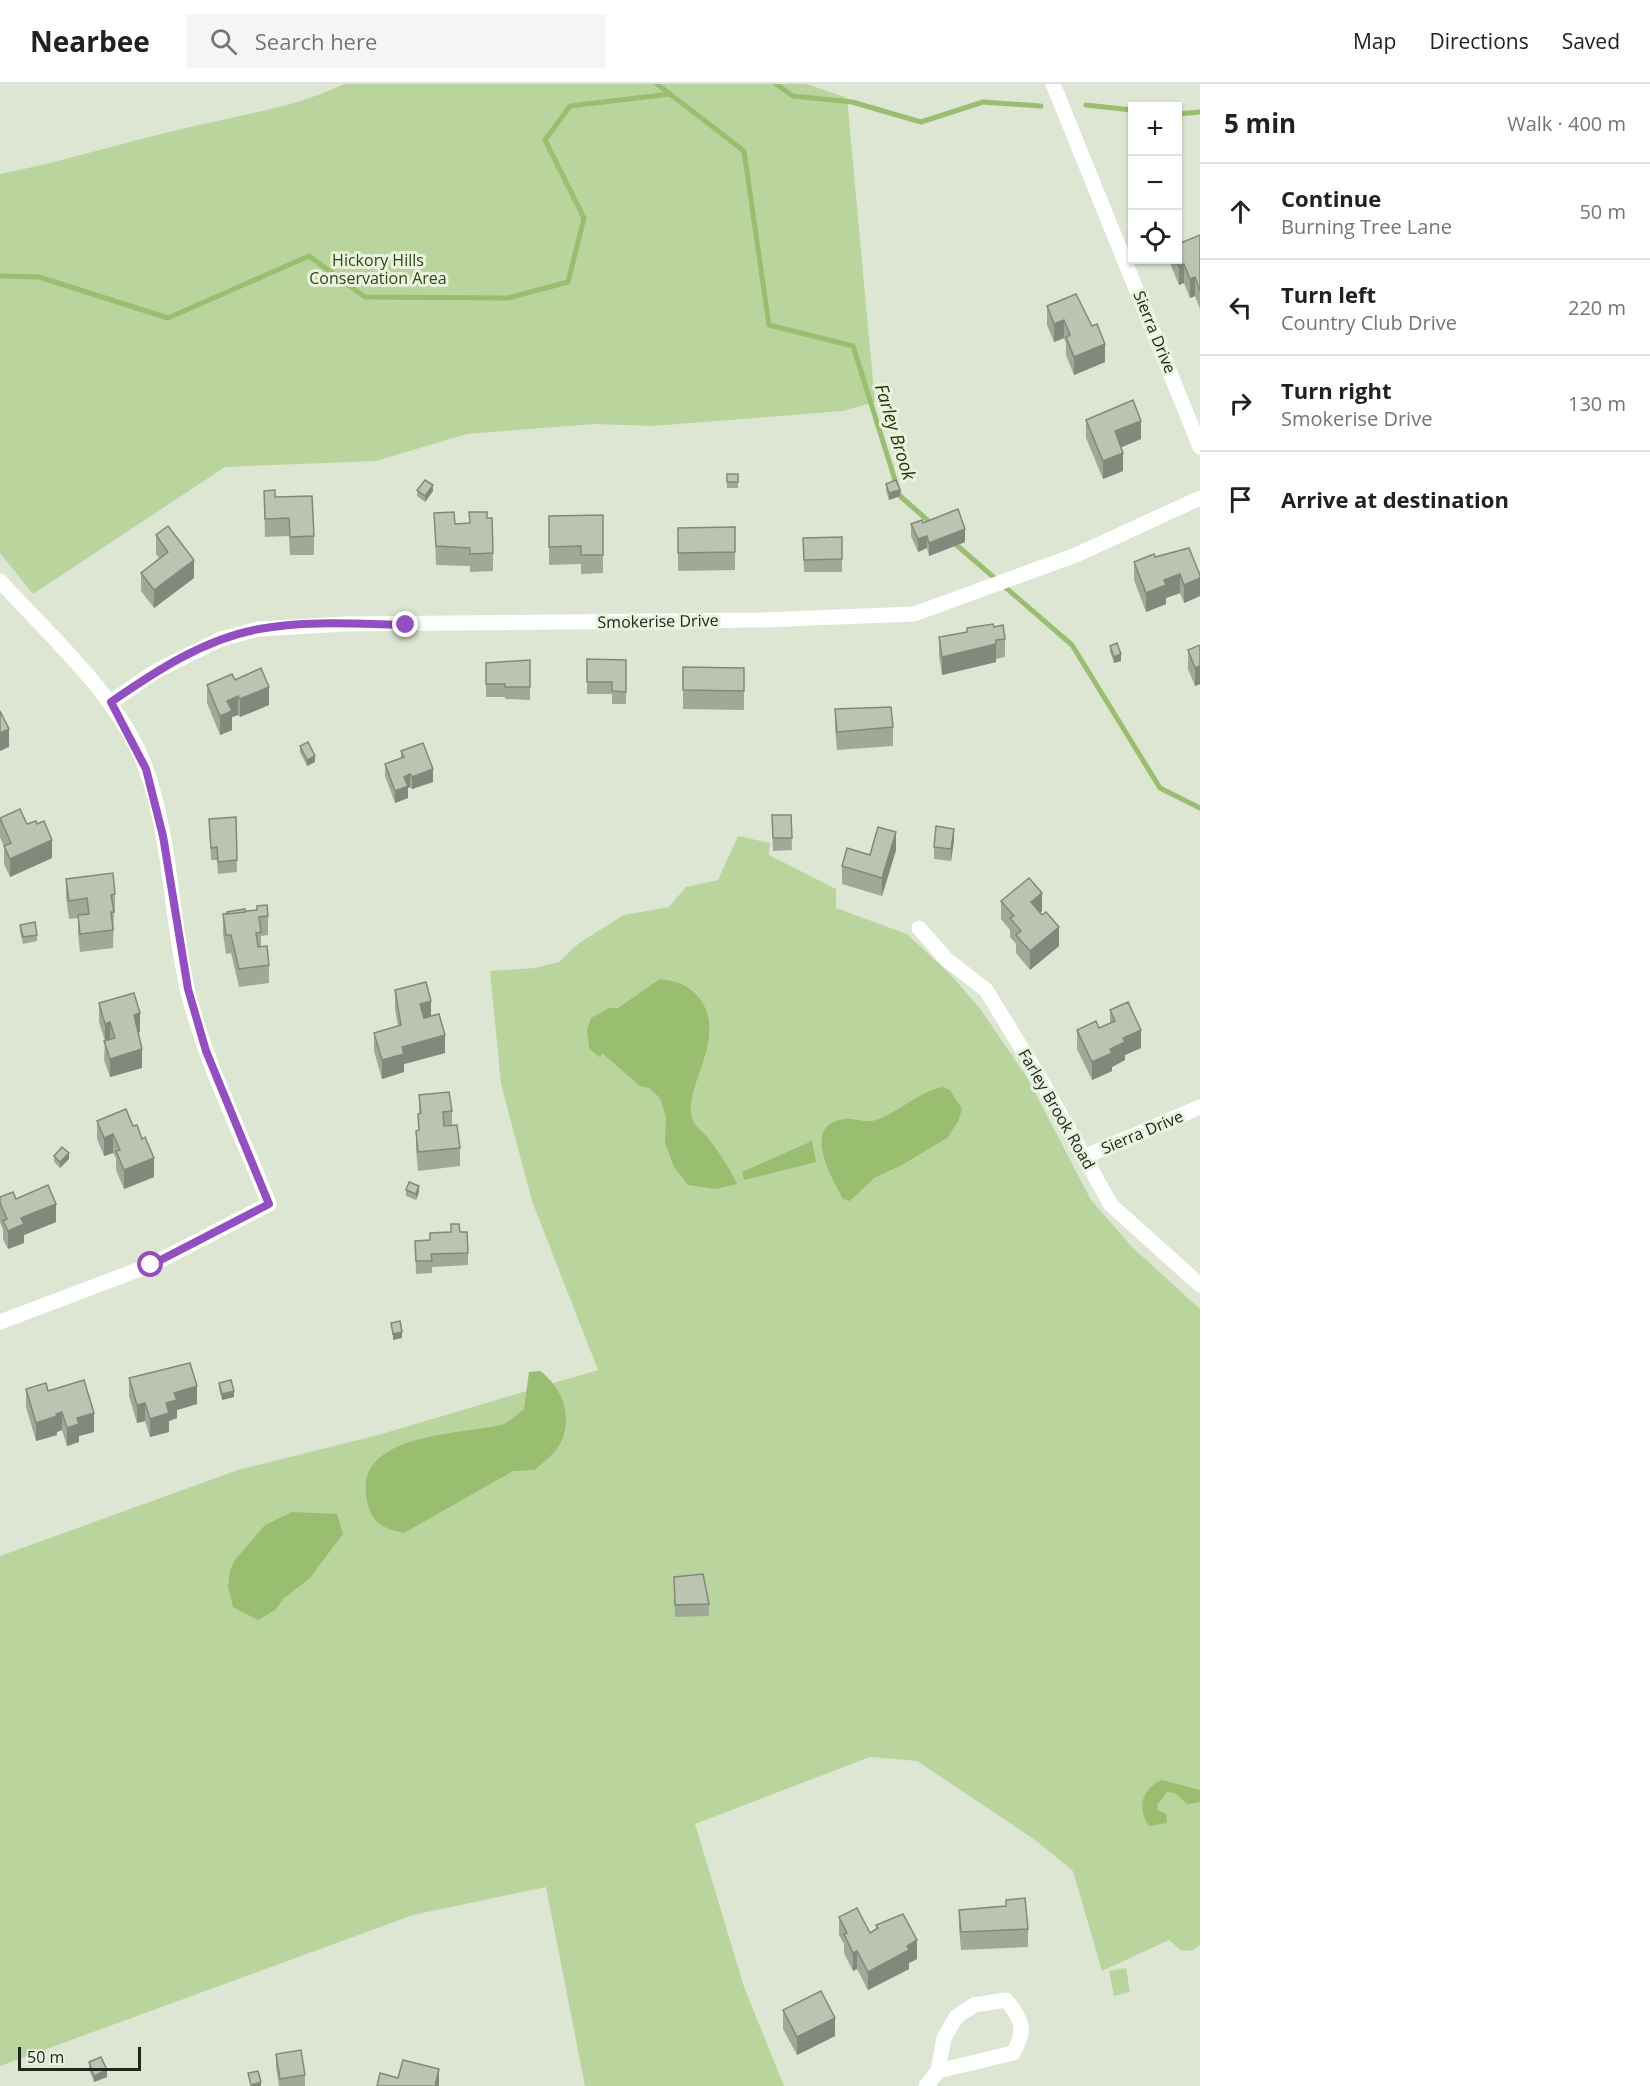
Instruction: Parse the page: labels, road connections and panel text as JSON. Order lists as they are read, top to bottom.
{
  "streets": {
    "street": ["Sierra Drive", "Smokerise Drive", "Farley Brook Road"]
  },
  "crossings": [
    ["Sierra Drive", "Farley Brook Road"]
  ],
  "water": ["Farley Brook"],
  "parks": ["Hickory Hills Conservation Area"],
  "scale_bar": "50 m",
  "page": {
    "header": "Nearbee",
    "search": "Search here",
    "nav": ["Map", "Directions", "Saved"],
    "heading": ["5 min", "Walk · 400 m"],
    "map_buttons": ["+", "−"],
    "list": [
      ["Continue", "Burning Tree Lane", "50 m"],
      ["Turn left", "Country Club Drive", "220 m"],
      ["Turn right", "Smokerise Drive", "130 m"],
      "Arrive at destination"
    ],
    "scale": "50 m"
  }
}
